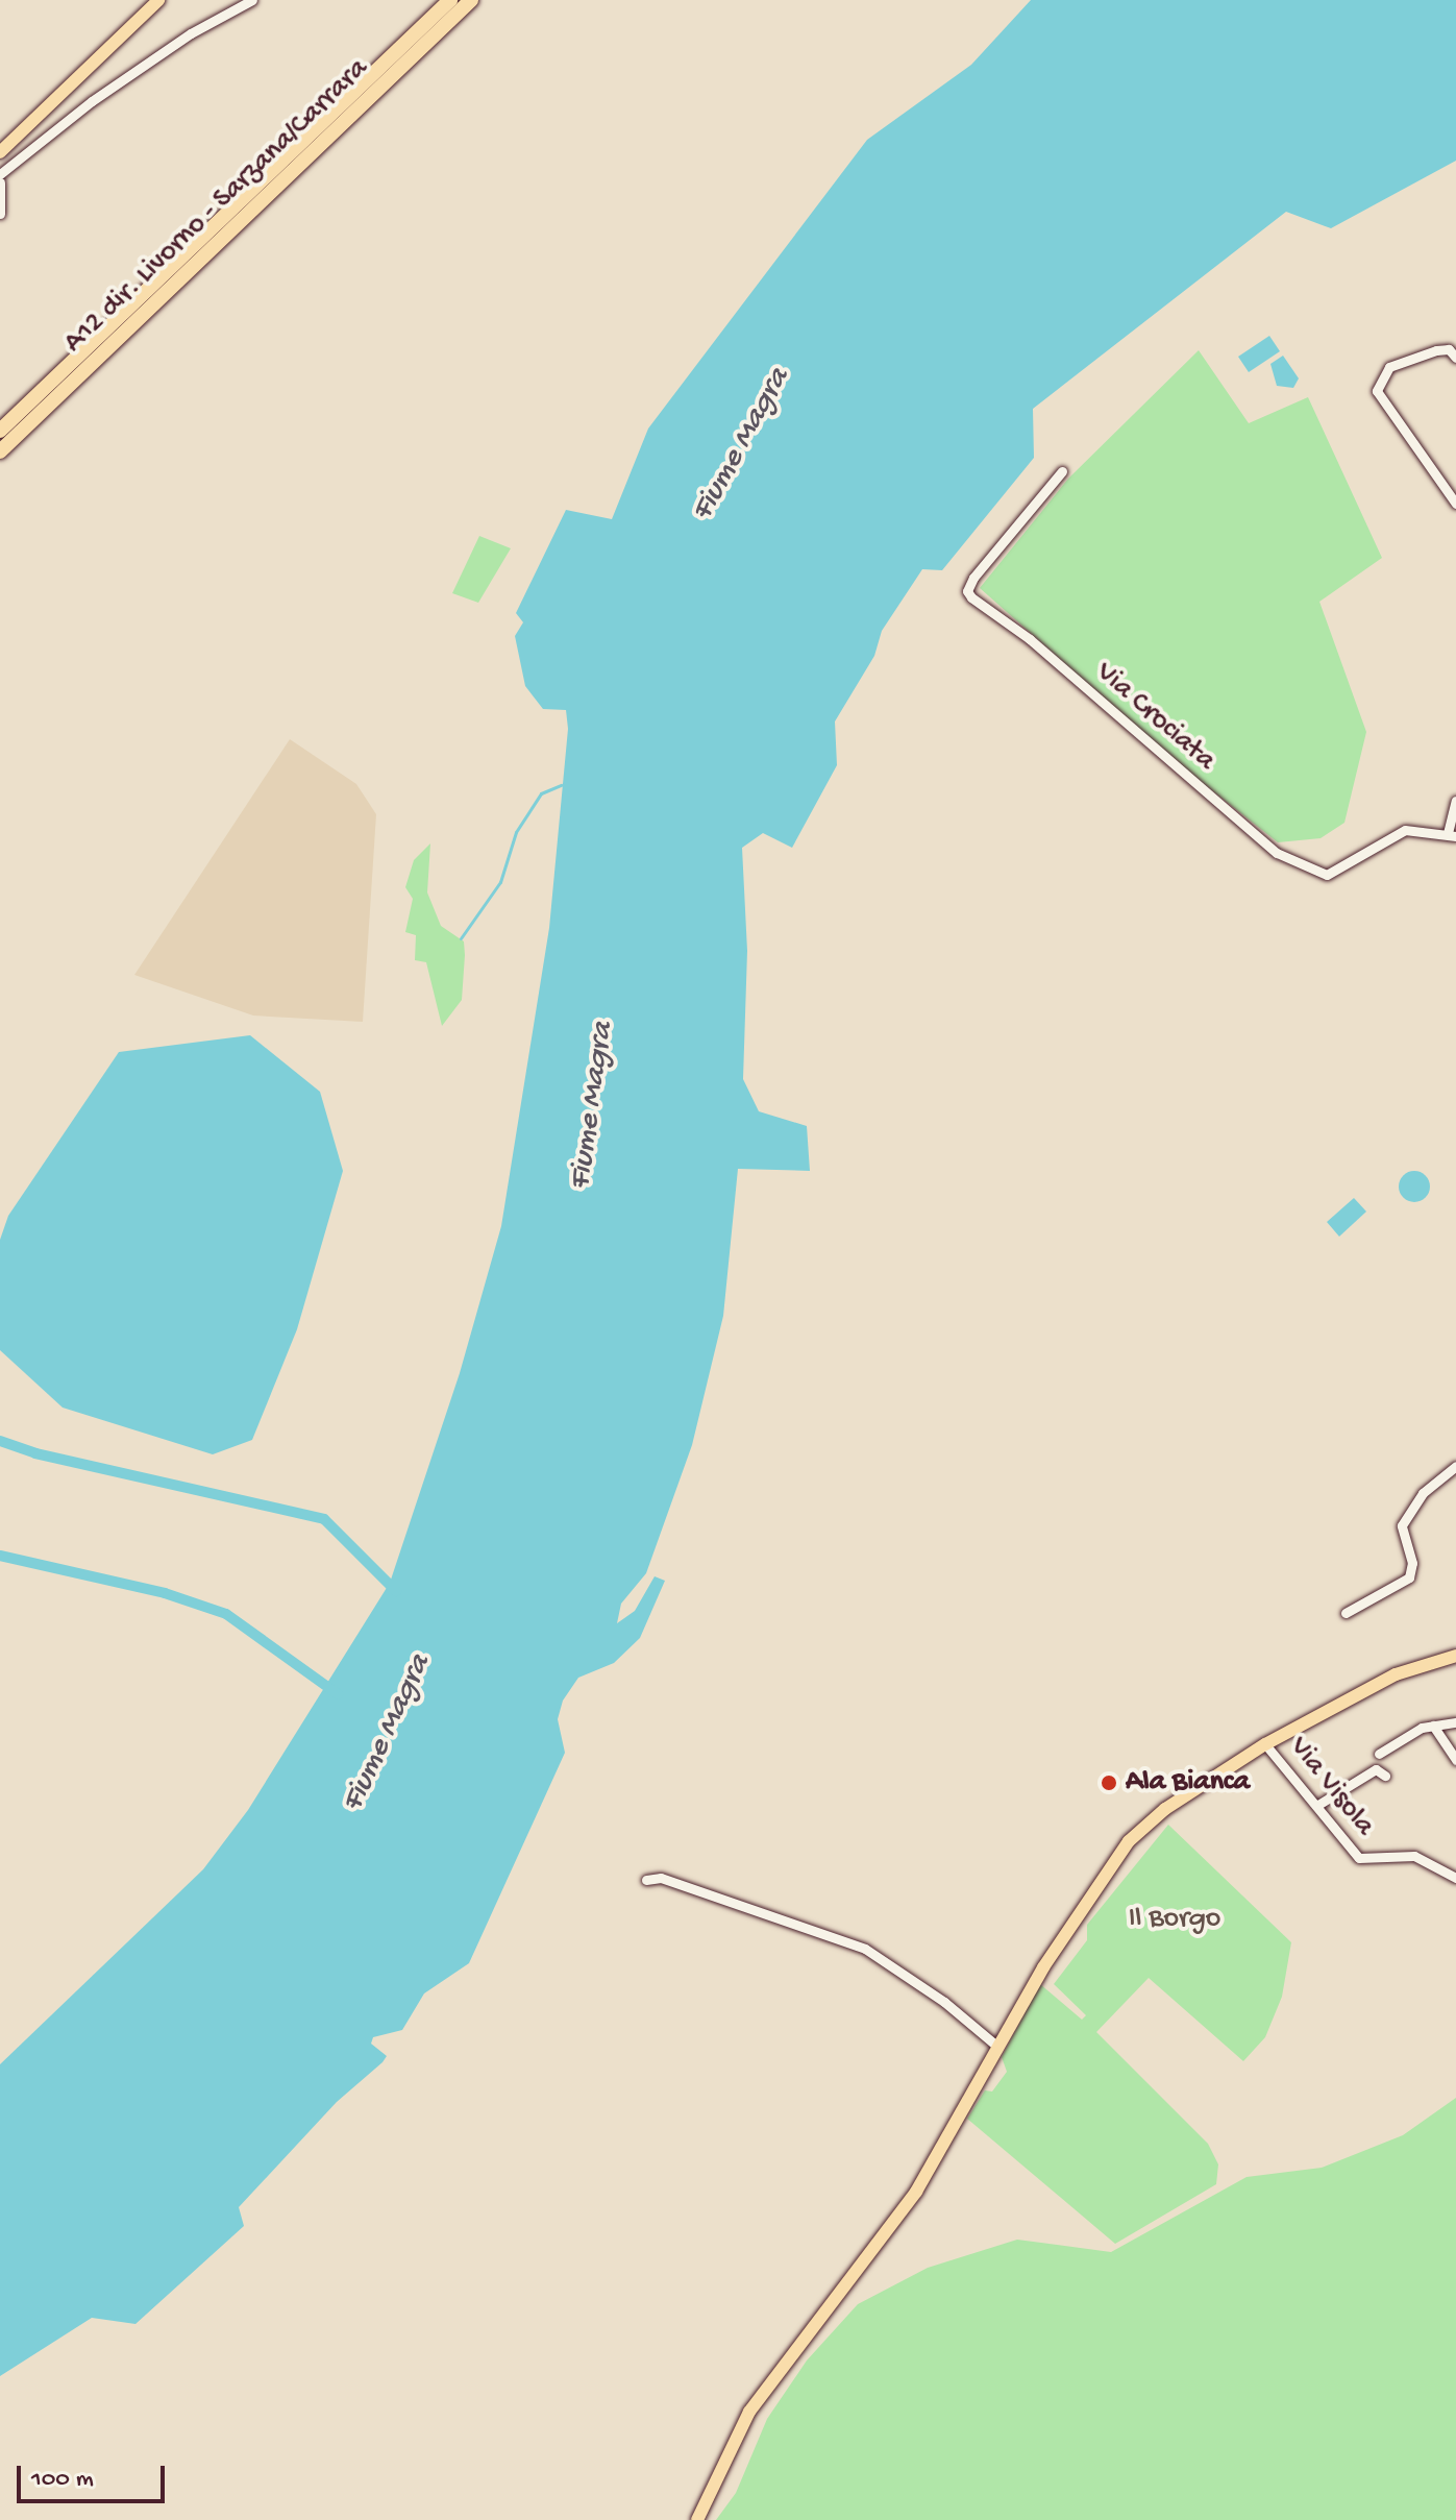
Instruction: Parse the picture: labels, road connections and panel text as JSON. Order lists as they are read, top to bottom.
{
  "streets": {
    "highway": ["A12 dir. Livorno - Sarzana/Carrara"],
    "street": ["Via Crociata", "Via Visola"]
  },
  "water": ["Fiume Magra"],
  "parks": ["Il Borgo"],
  "places": ["Ala Bianca"],
  "scale_bar": "100 m"
}
